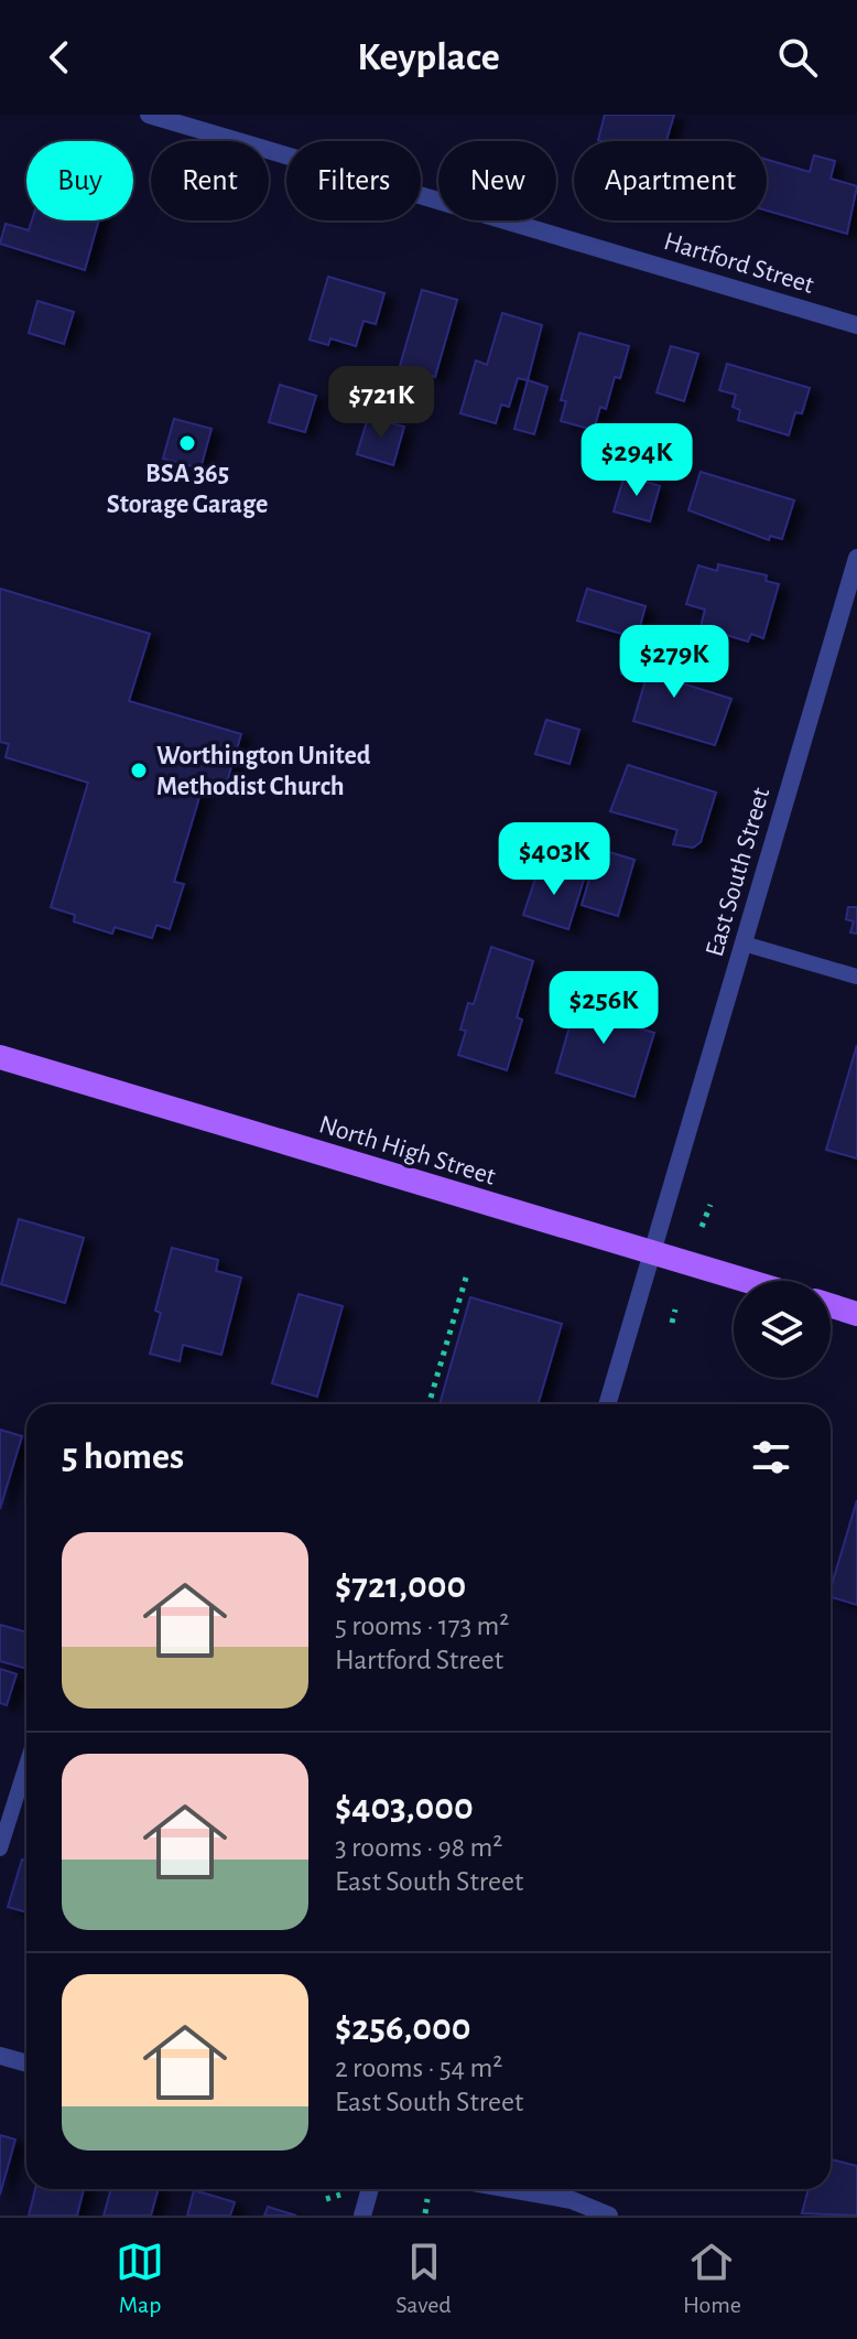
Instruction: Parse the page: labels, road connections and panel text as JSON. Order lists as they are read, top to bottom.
{
  "streets": {
    "main road": ["North High Street"],
    "street": ["Hartford Street", "East South Street"]
  },
  "crossings": [
    ["East South Street", "North High Street"]
  ],
  "places": ["BSA 365 Storage Garage", "Worthington United Methodist Church"],
  "page": {
    "header": "Keyplace",
    "chip": [
      "Buy",
      "Rent",
      "Filters",
      "New",
      "Apartment"
    ],
    "price": [
      "$721K",
      "$294K",
      "$279K",
      "$403K",
      "$256K"
    ],
    "heading": "5 homes",
    "list": [
      {
        "name": "$721,000",
        "note": "5 rooms · 173 m² · Hartford Street"
      },
      {
        "name": "$403,000",
        "note": "3 rooms · 98 m² · East South Street"
      },
      {
        "name": "$256,000",
        "note": "2 rooms · 54 m² · East South Street"
      }
    ],
    "tabs": ["Map", "Saved", "Home"]
  }
}
